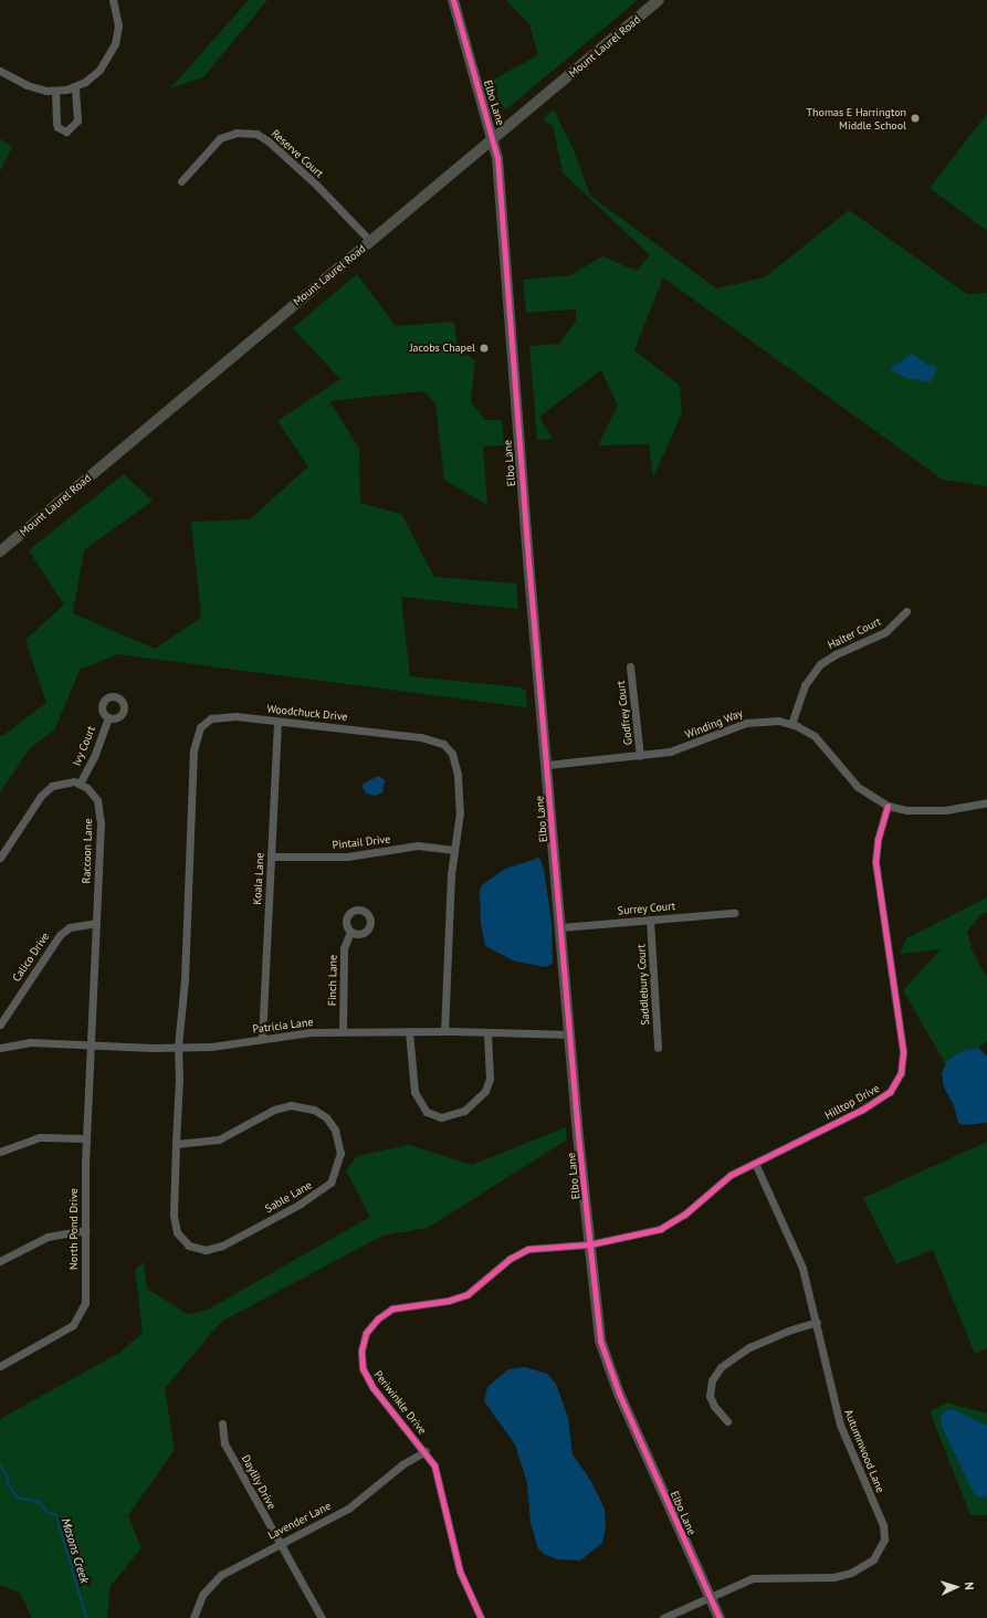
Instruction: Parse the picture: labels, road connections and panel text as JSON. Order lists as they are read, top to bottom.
{
  "streets": {
    "street": [
      "Mount Laurel Road",
      "Elbo Lane",
      "Reserve Court",
      "Halter Court",
      "Woodchuck Drive",
      "Godfrey Court",
      "Winding Way",
      "Ivy Court",
      "Pintail Drive",
      "Raccoon Lane",
      "Koala Lane",
      "Surrey Court",
      "Calico Drive",
      "Finch Lane",
      "Saddlebury Court",
      "Patricia Lane",
      "Hilltop Drive",
      "Sable Lane",
      "North Pond Drive",
      "Periwinkle Drive",
      "Autumnwood Lane",
      "Daylily Drive",
      "Lavender Lane"
    ]
  },
  "crossings": [
    ["Mount Laurel Road", "Elbo Lane"],
    ["Mount Laurel Road", "Reserve Court"],
    ["Elbo Lane", "Winding Way"],
    ["Elbo Lane", "Surrey Court"],
    ["Elbo Lane", "Patricia Lane"],
    ["Elbo Lane", "Hilltop Drive"],
    ["Elbo Lane", "Periwinkle Drive"],
    ["Elbo Lane", "Autumnwood Lane"],
    ["Halter Court", "Winding Way"],
    ["Woodchuck Drive", "Pintail Drive"],
    ["Woodchuck Drive", "Koala Lane"],
    ["Woodchuck Drive", "Patricia Lane"],
    ["Woodchuck Drive", "Sable Lane"],
    ["Godfrey Court", "Winding Way"],
    ["Winding Way", "Hilltop Drive"],
    ["Ivy Court", "Raccoon Lane"],
    ["Pintail Drive", "Koala Lane"],
    ["Raccoon Lane", "Calico Drive"],
    ["Raccoon Lane", "Patricia Lane"],
    ["Raccoon Lane", "North Pond Drive"],
    ["Koala Lane", "Patricia Lane"],
    ["Surrey Court", "Saddlebury Court"],
    ["Finch Lane", "Patricia Lane"],
    ["Patricia Lane", "Sable Lane"],
    ["Patricia Lane", "North Pond Drive"],
    ["Hilltop Drive", "Periwinkle Drive"],
    ["Hilltop Drive", "Autumnwood Lane"],
    ["Periwinkle Drive", "Lavender Lane"],
    ["Daylily Drive", "Lavender Lane"]
  ],
  "water": ["Masons Creek"],
  "places": ["Thomas E Harrington Middle School", "Jacobs Chapel"],
  "north": "right"
}
